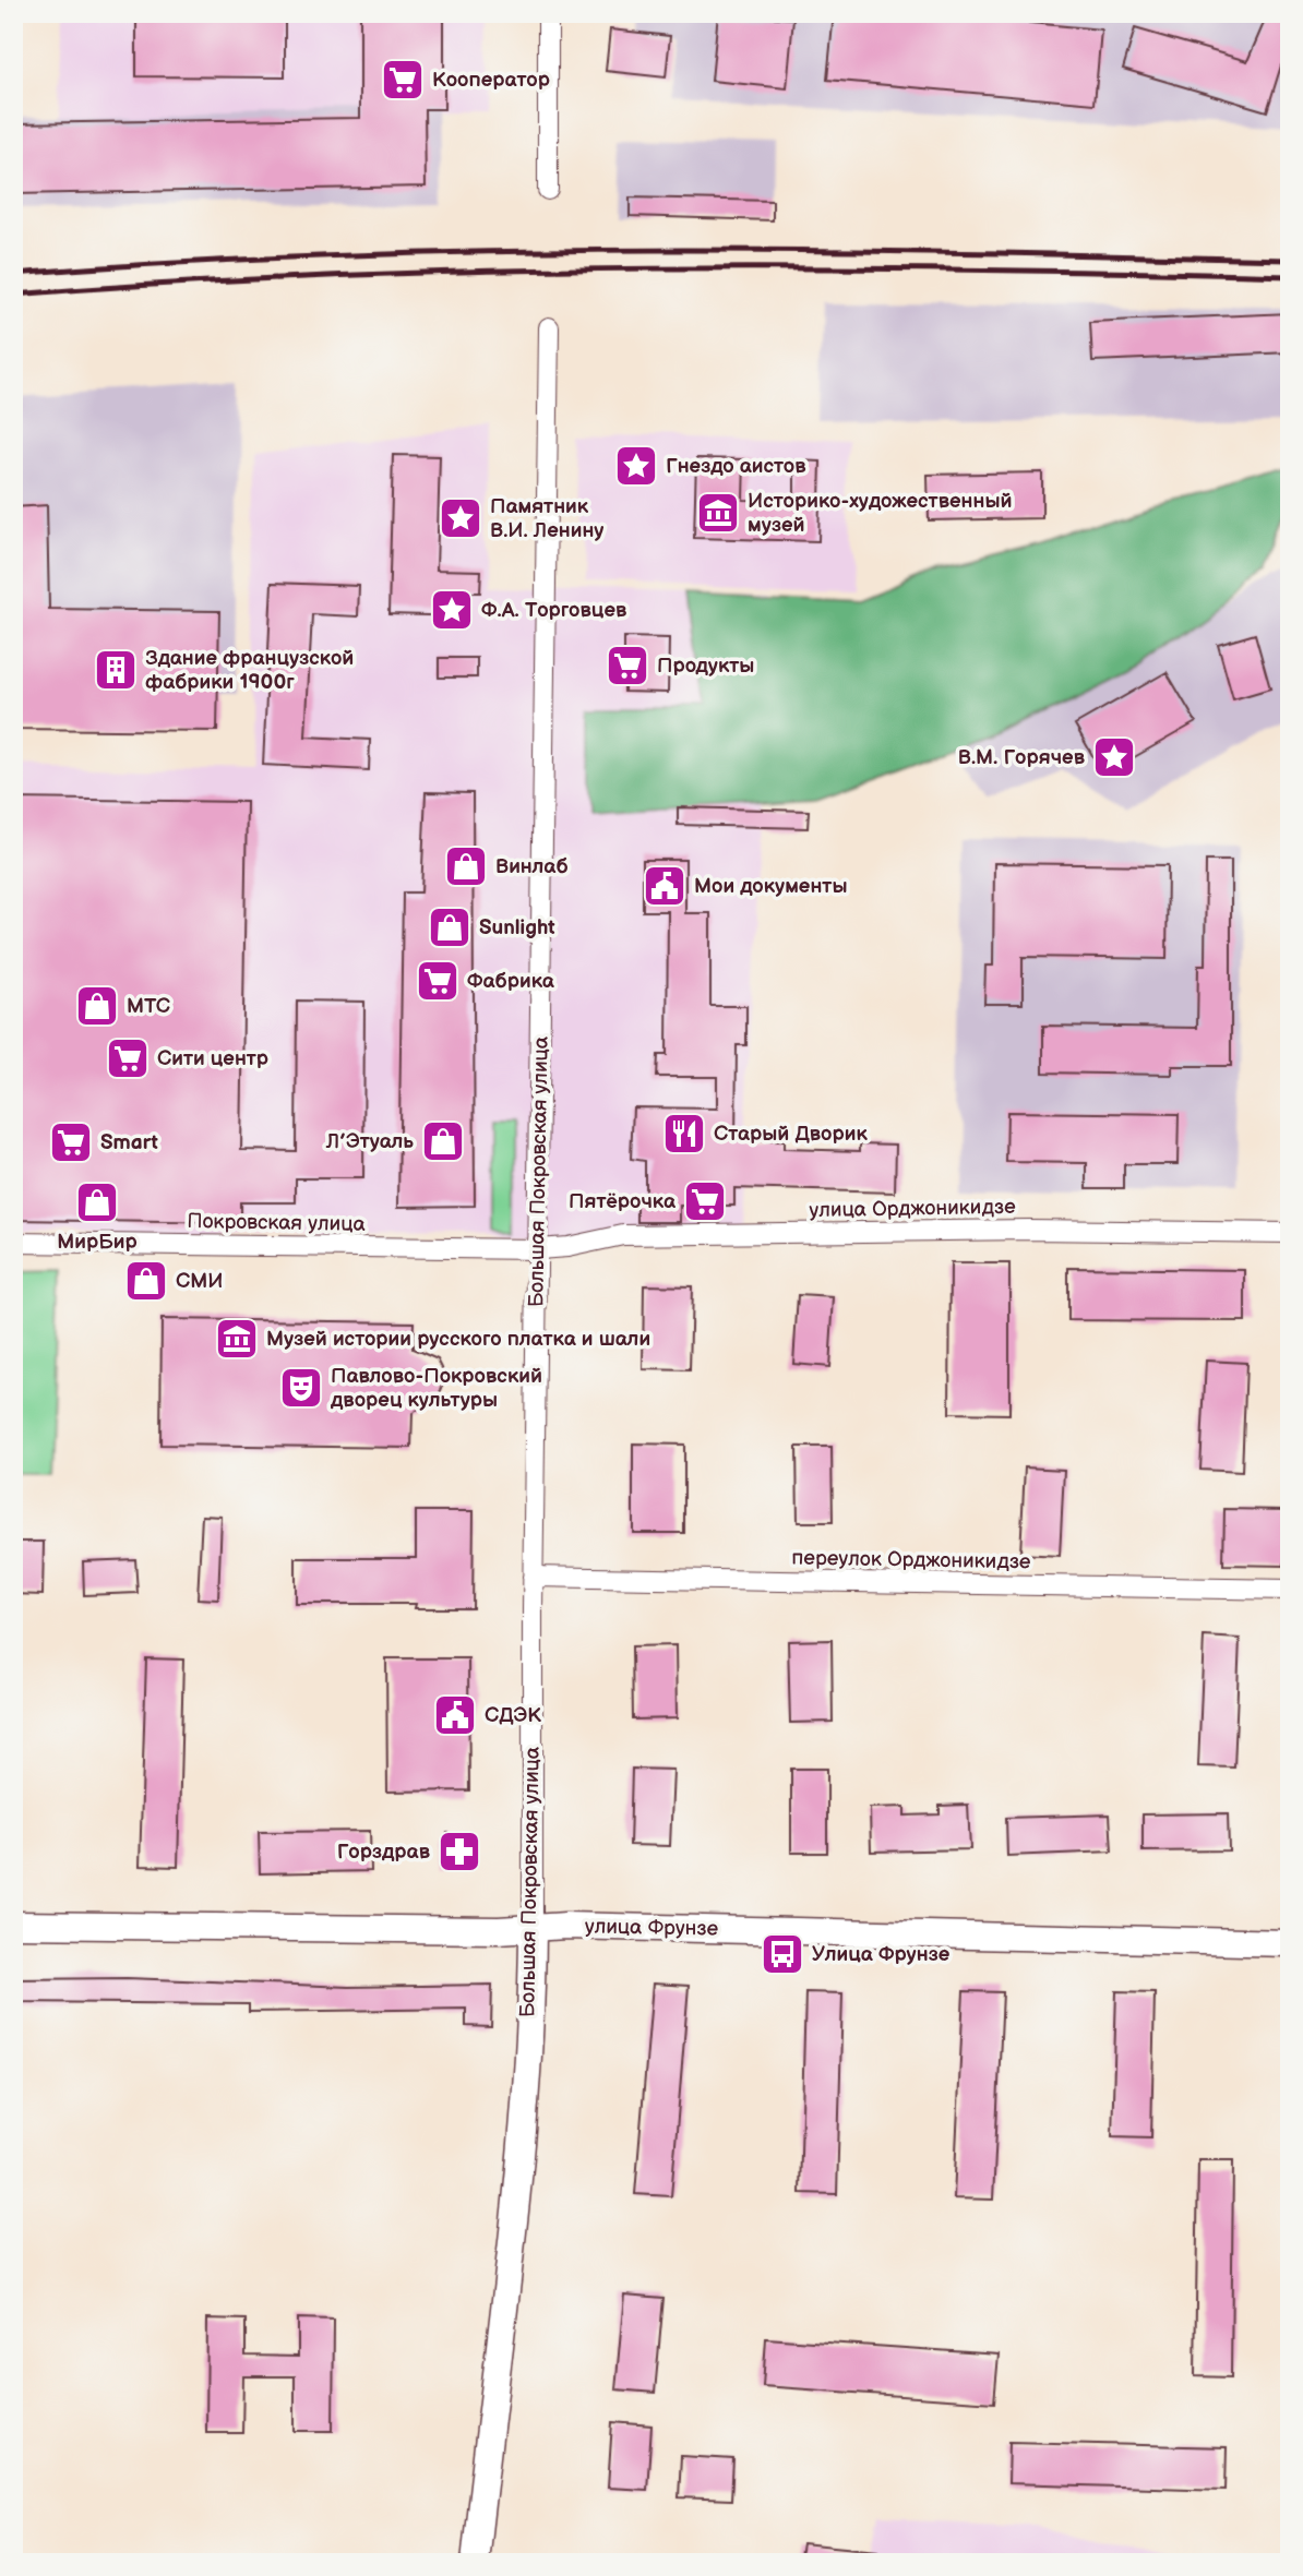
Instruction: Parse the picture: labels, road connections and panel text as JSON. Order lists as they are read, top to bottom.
{
  "streets": {
    "main road": ["Большая Покровская улица", "улица Фрунзе"],
    "street": ["улица Орджоникидзе", "Покровская улица", "переулок Орджоникидзе"]
  },
  "crossings": [
    ["Большая Покровская улица", "улица Орджоникидзе"],
    ["Большая Покровская улица", "Покровская улица"],
    ["Большая Покровская улица", "переулок Орджоникидзе"],
    ["Большая Покровская улица", "улица Фрунзе"],
    ["улица Орджоникидзе", "Покровская улица"]
  ],
  "places": {
    "supermarket": [
      "Кооператор",
      "Продукты",
      "Фабрика",
      "Сити центр",
      "Smart",
      "Пятёрочка"
    ],
    "place": [
      "Гнездо аистов",
      "Памятник В.И. Ленину",
      "Ф.А. Торговцев",
      "В.М. Горячев"
    ],
    "museum": ["Историко-художественный музей", "Музей истории русского платка и шали"],
    "building": ["Здание французской фабрики 1900г"],
    "shop": [
      "Винлаб",
      "Sunlight",
      "МТС",
      "Л’Этуаль",
      "МирБир",
      "СМИ"
    ],
    "public building": ["Мои документы", "СДЭК"],
    "restaurant": ["Старый Дворик"],
    "theatre": ["Павлово-Покровский дворец культуры"],
    "pharmacy": ["Горздрав"],
    "bus stop": ["Улица Фрунзе"]
  }
}
